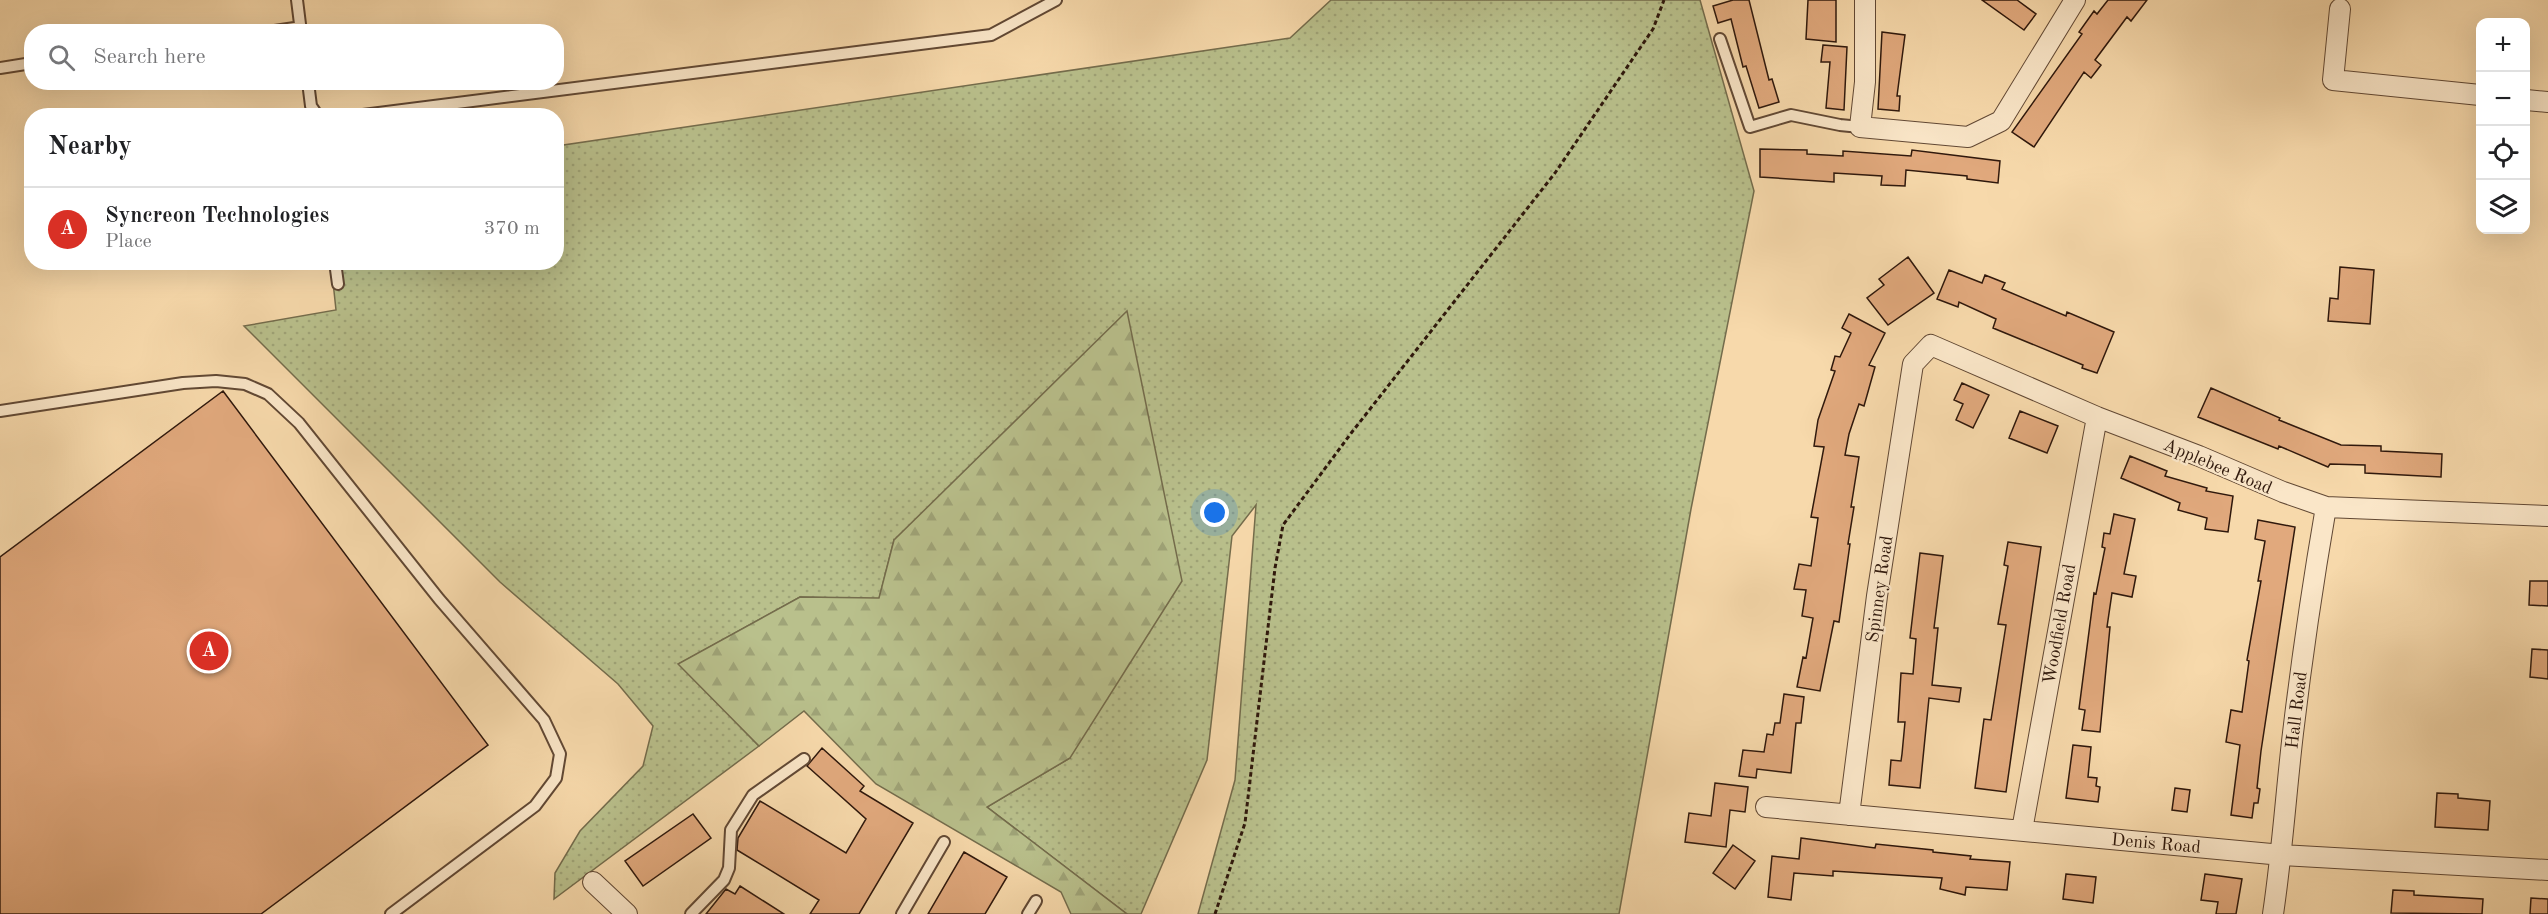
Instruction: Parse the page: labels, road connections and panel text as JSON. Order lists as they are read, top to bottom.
{
  "streets": {
    "street": [
      "Applebee Road",
      "Spinney Road",
      "Woodfield Road",
      "Hall Road",
      "Denis Road"
    ]
  },
  "crossings": [
    ["Applebee Road", "Spinney Road"],
    ["Applebee Road", "Woodfield Road"],
    ["Applebee Road", "Hall Road"],
    ["Spinney Road", "Denis Road"],
    ["Woodfield Road", "Denis Road"],
    ["Hall Road", "Denis Road"]
  ],
  "page": {
    "map_buttons": ["+", "−"],
    "search": "Search here",
    "heading": "Nearby",
    "list": [
      {
        "mark": "A",
        "name": "Syncreon Technologies",
        "note": "Place",
        "value": "370 m"
      }
    ],
    "pins": "A"
  }
}
